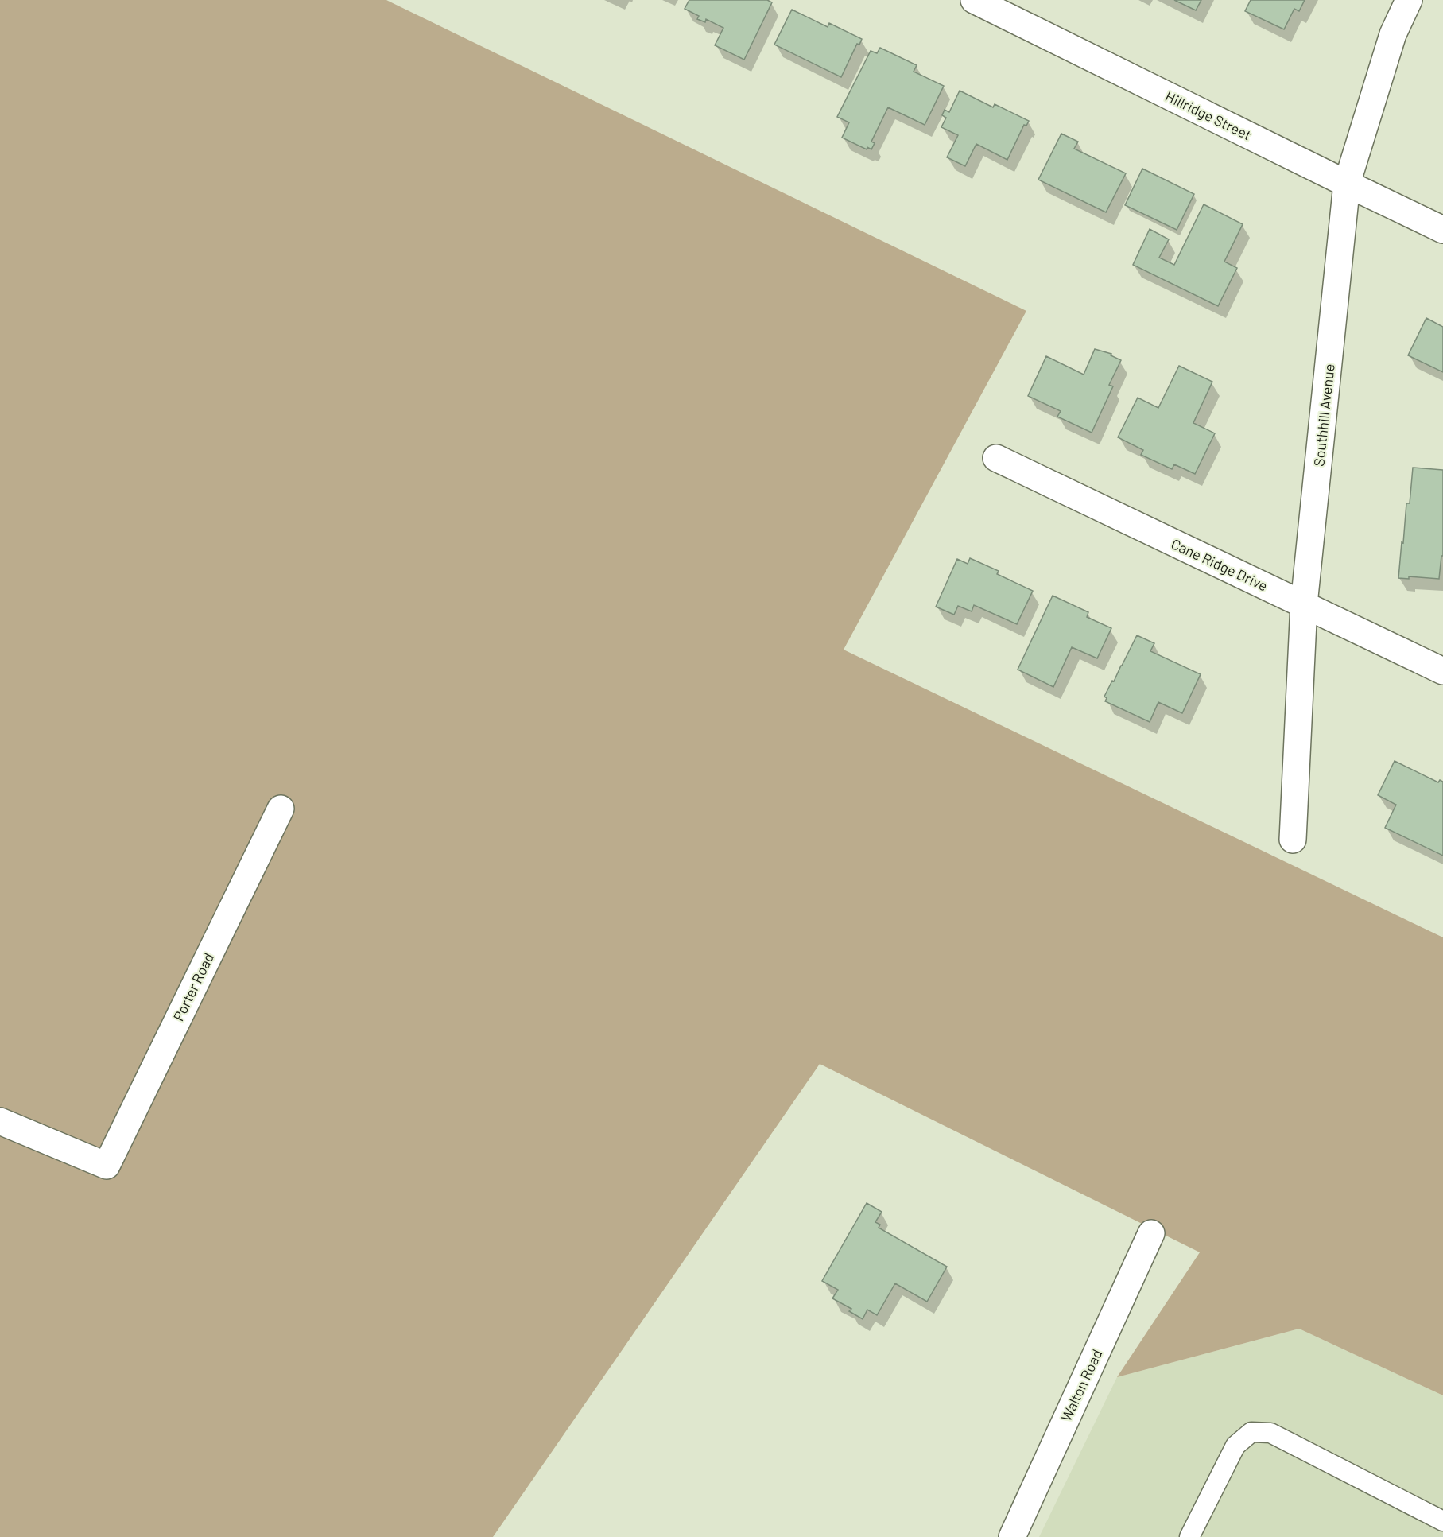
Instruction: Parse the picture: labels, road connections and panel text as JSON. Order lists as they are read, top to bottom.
{
  "streets": {
    "street": [
      "Hillridge Street",
      "Southhill Avenue",
      "Cane Ridge Drive",
      "Porter Road",
      "Walton Road"
    ]
  },
  "crossings": [
    ["Hillridge Street", "Southhill Avenue"],
    ["Southhill Avenue", "Cane Ridge Drive"]
  ]
}
